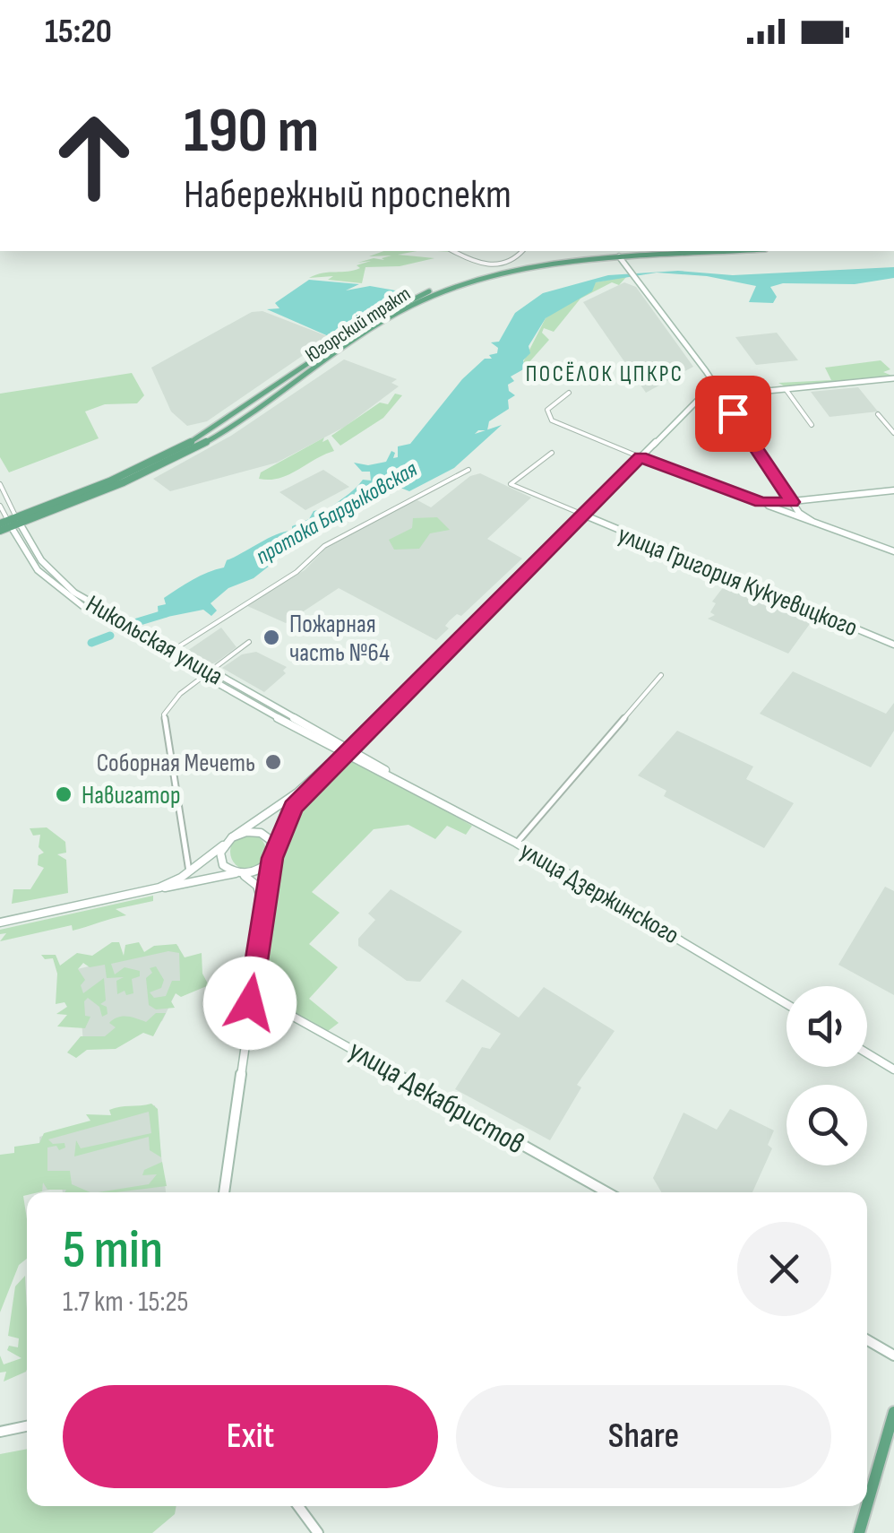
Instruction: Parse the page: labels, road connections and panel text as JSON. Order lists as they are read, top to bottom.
{
  "streets": {
    "main road": [
      "Югорский тракт",
      "улица Григория Кукуевицкого",
      "Никольская улица",
      "улица Дзержинского",
      "улица Декабристов"
    ]
  },
  "crossings": [
    ["Югорский тракт", "Никольская улица"],
    ["Никольская улица", "улица Дзержинского"]
  ],
  "districts": ["ПОСЁЛОК ЦПКРС"],
  "water": ["протока Бардыковская"],
  "places": ["Пожарная часть №64", "Соборная Мечеть", "Навигатор"],
  "page": {
    "status": "15:20",
    "turn": ["190 m", "Набережный проспект"],
    "heading": ["5 min", "1.7 km · 15:25"],
    "buttons": ["Exit", "Share"]
  }
}
